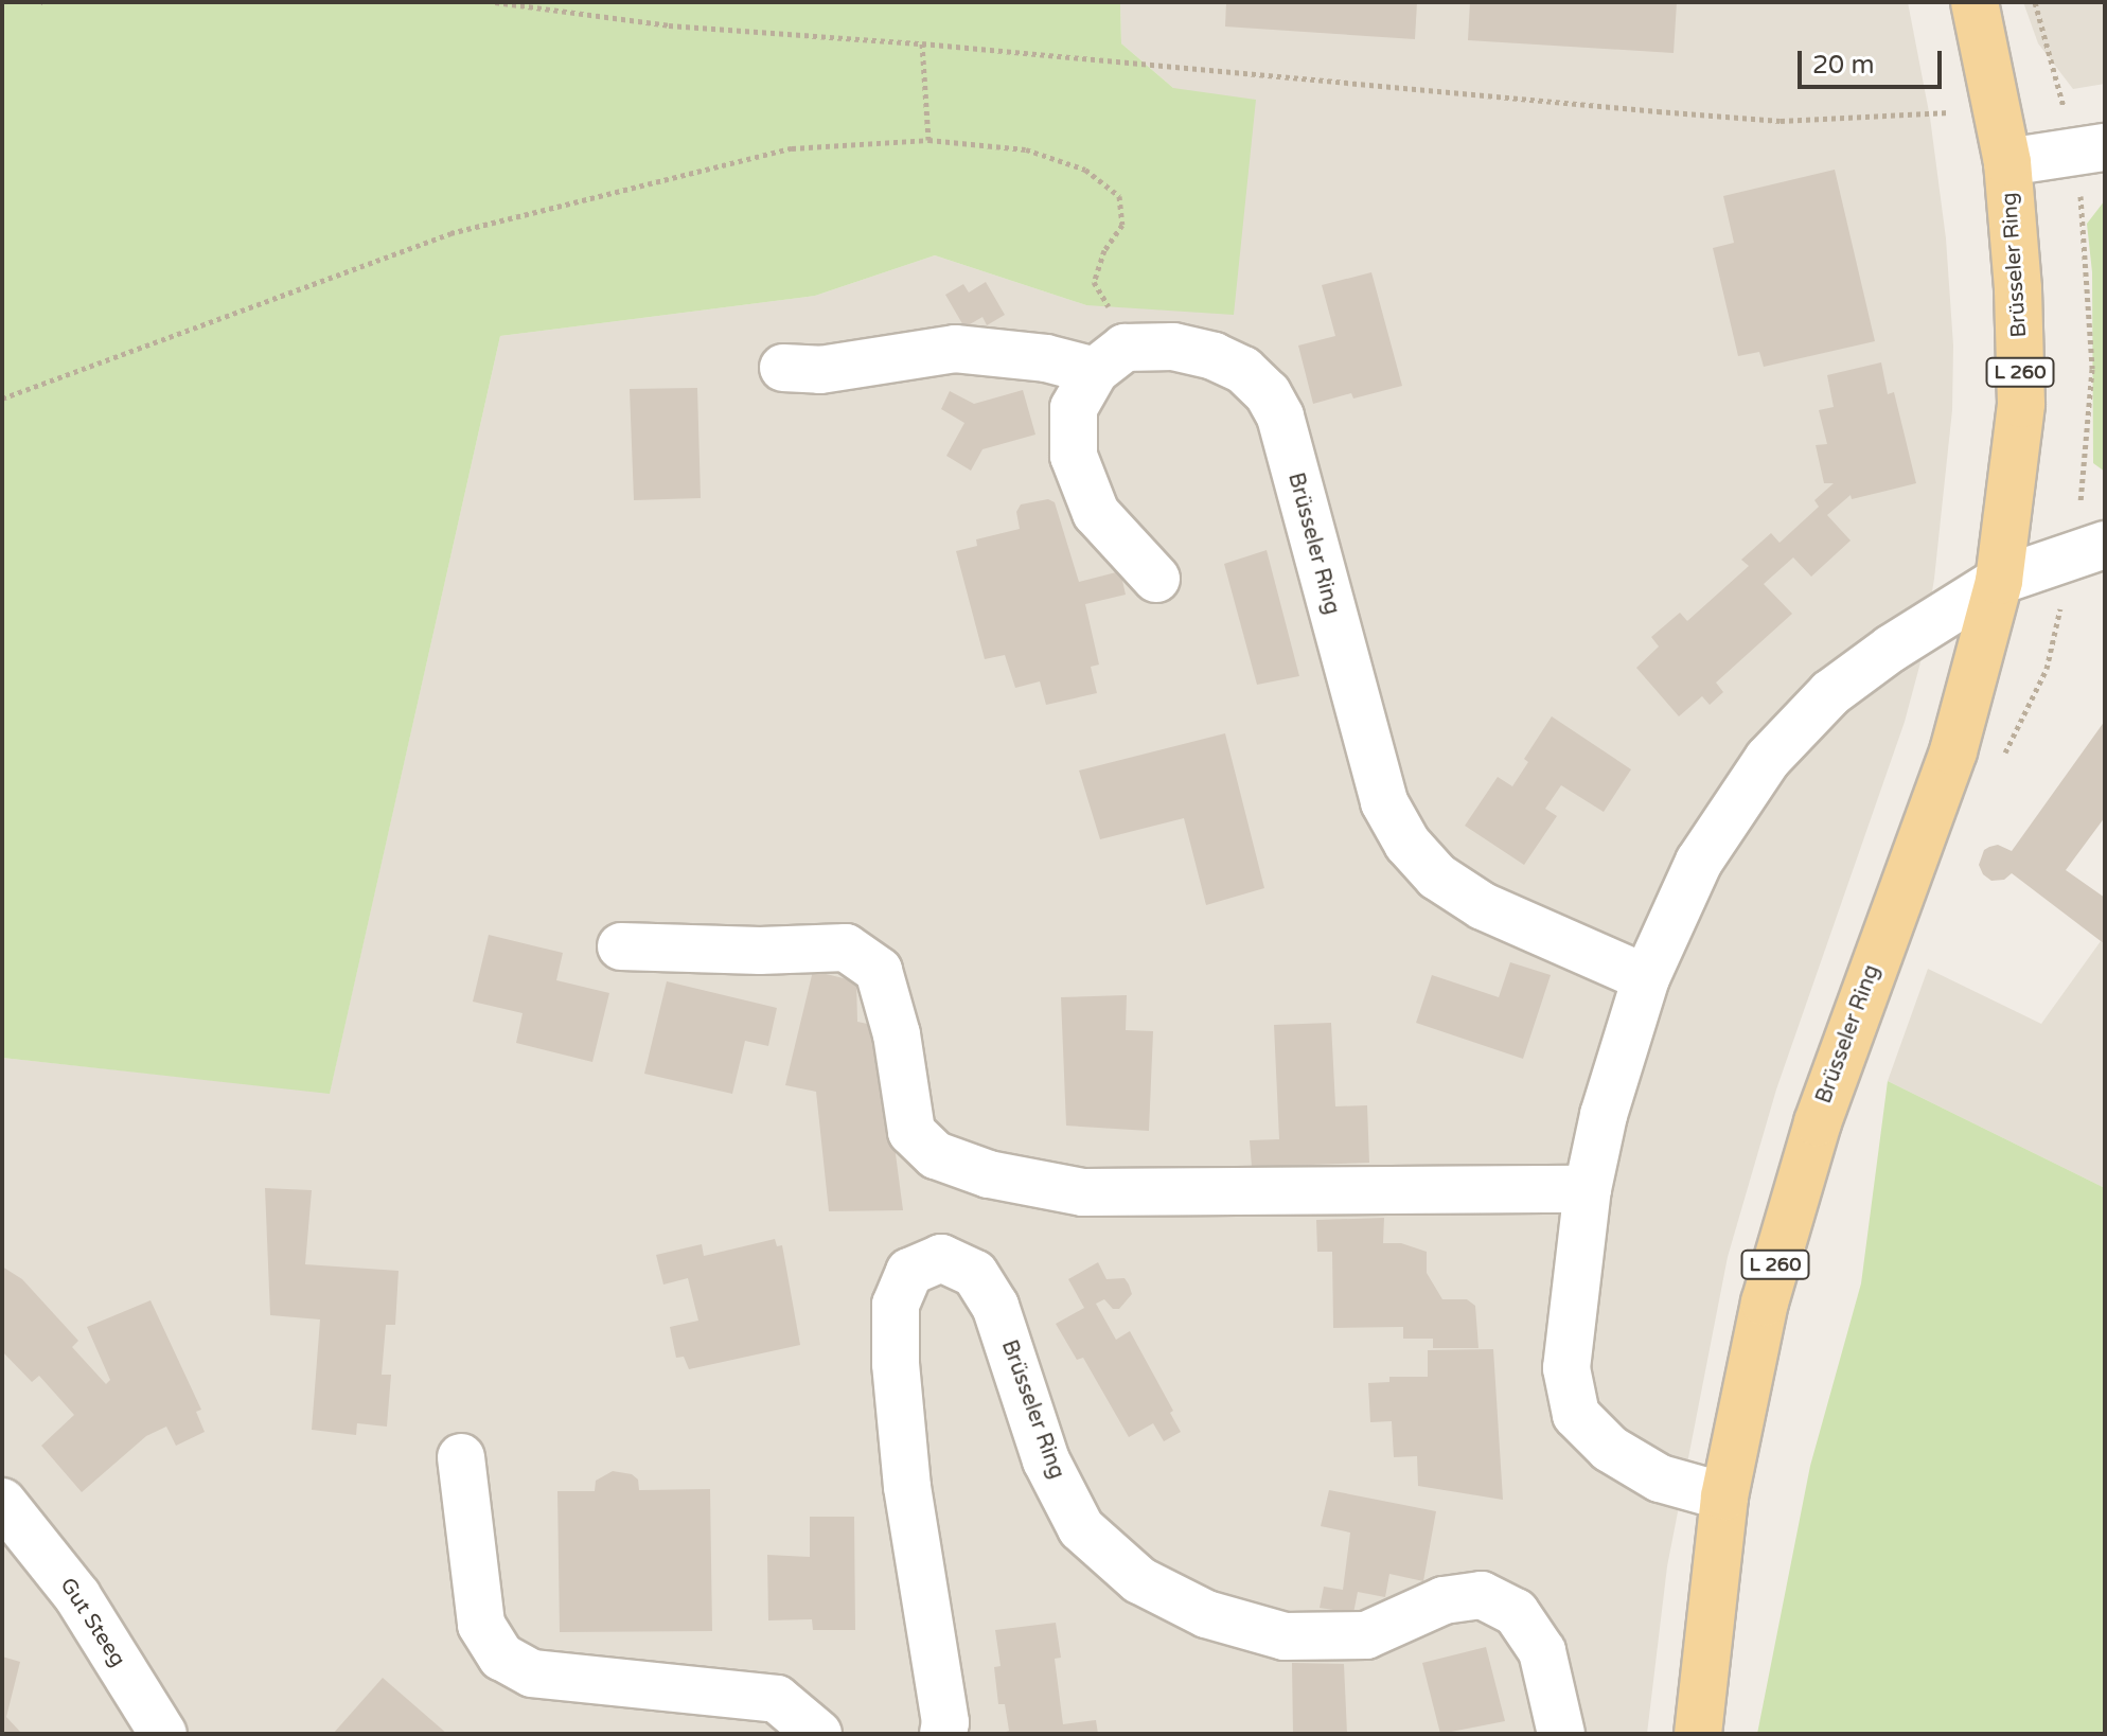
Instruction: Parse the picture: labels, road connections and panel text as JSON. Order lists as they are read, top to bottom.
{
  "streets": {
    "main road": ["Brüsseler Ring", "L 260"],
    "street": ["Gut Steeg"]
  },
  "scale_bar": "20 m"
}
